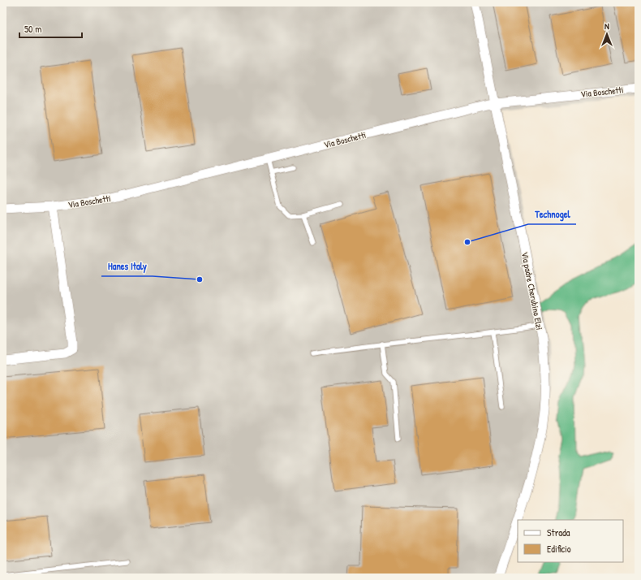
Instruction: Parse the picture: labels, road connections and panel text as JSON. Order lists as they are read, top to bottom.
{
  "streets": {
    "street": ["Via Boschetti", "Via padre Cherubino Elzi"]
  },
  "crossings": [
    ["Via Boschetti", "Via padre Cherubino Elzi"]
  ],
  "places": ["Technogel", "Hanes Italy"],
  "legend": ["Strada", "Edificio"],
  "scale_bar": "50 m",
  "north": "top"
}
